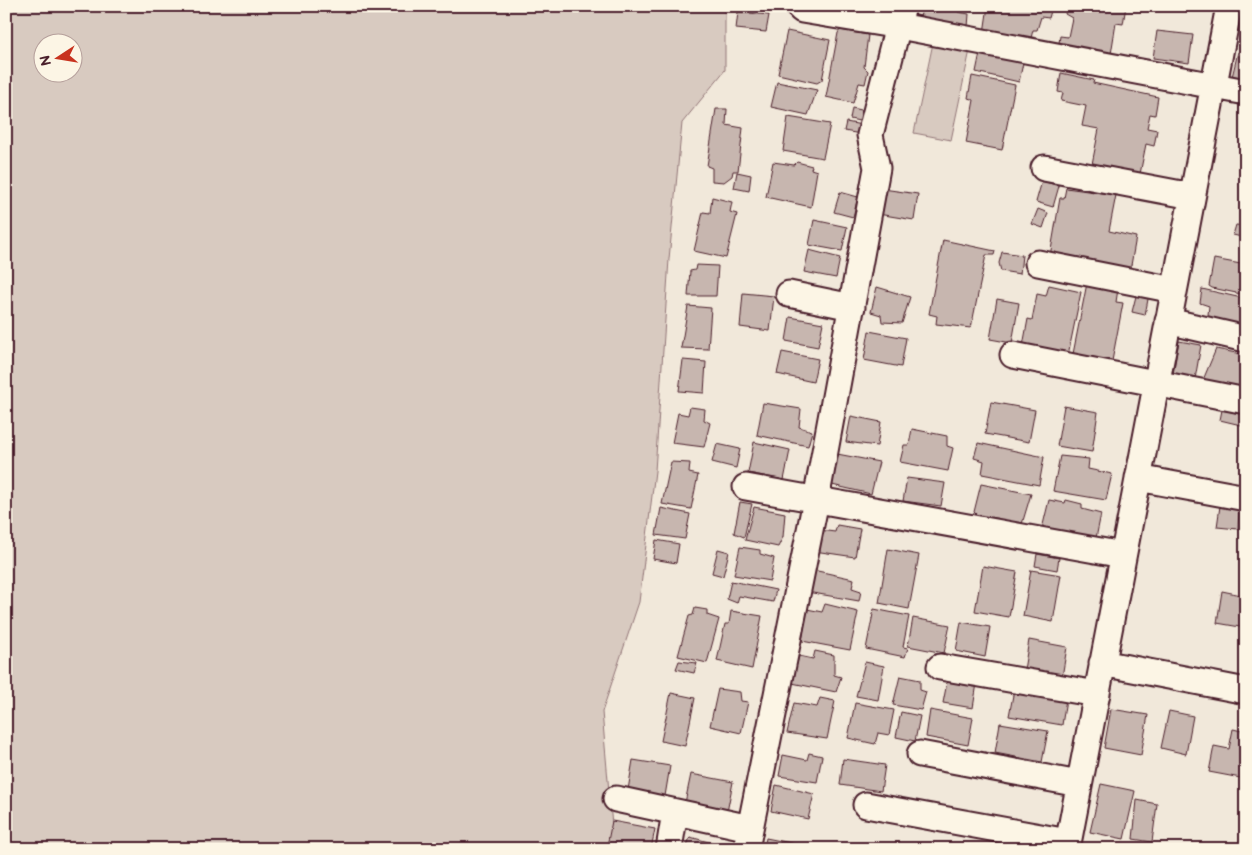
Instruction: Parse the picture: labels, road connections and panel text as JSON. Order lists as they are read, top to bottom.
{
  "north": "left"
}
